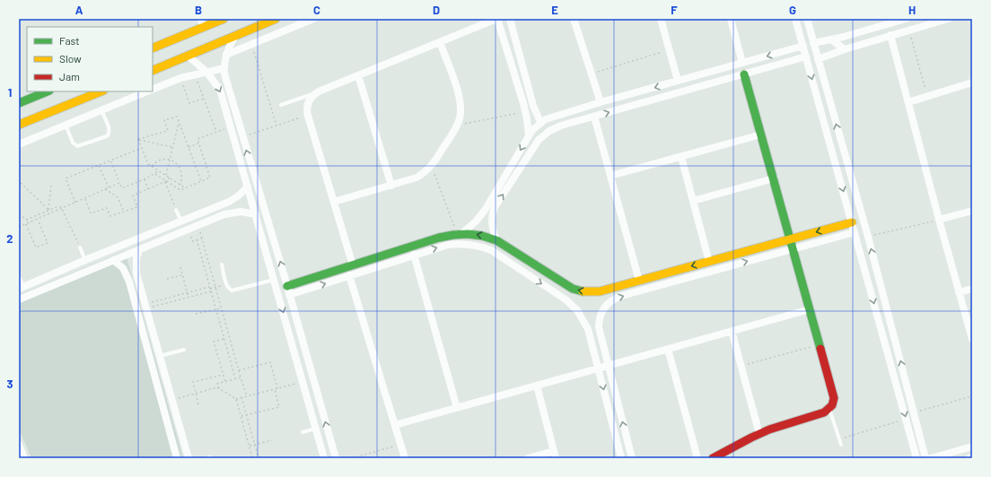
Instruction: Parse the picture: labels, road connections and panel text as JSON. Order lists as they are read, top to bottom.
{
  "legend": ["Fast", "Slow", "Jam"],
  "grid": {
    "columns": [
      "A",
      "B",
      "C",
      "D",
      "E",
      "F",
      "G",
      "H"
    ],
    "rows": ["1", "2", "3"]
  }
}
